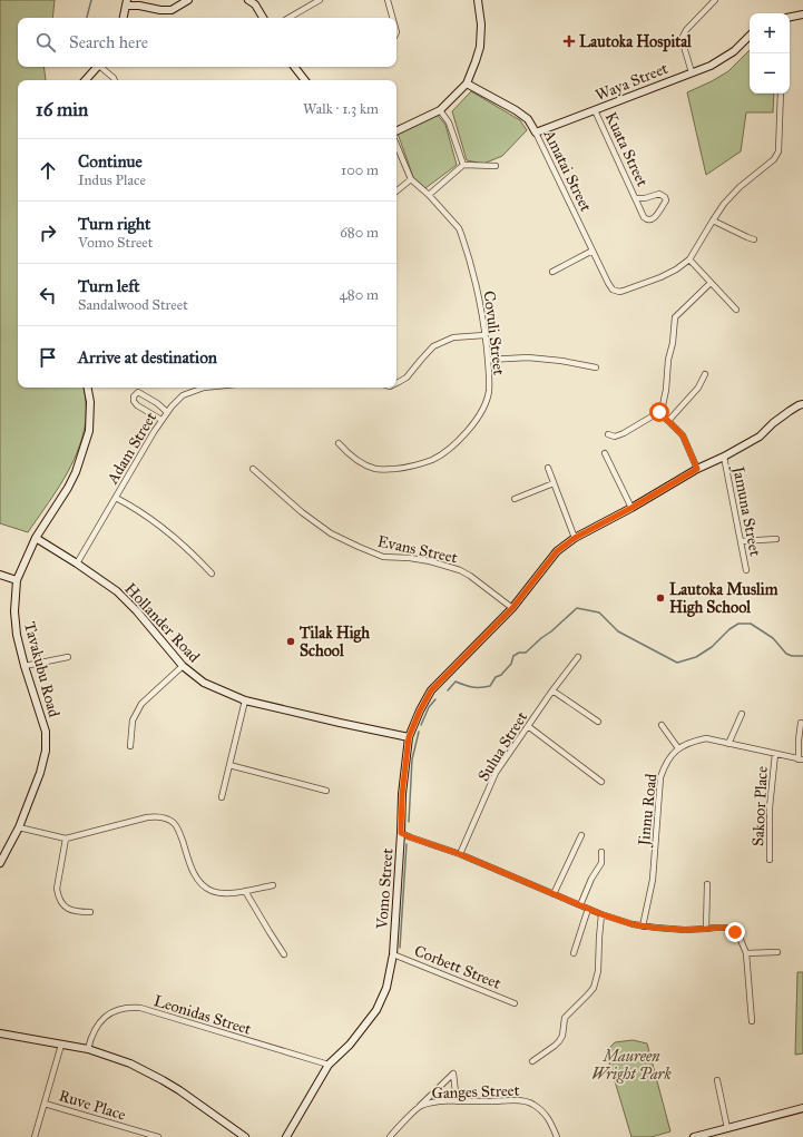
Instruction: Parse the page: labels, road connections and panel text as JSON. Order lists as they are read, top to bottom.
{
  "streets": {
    "main road": [
      "Waya Street",
      "Amatai Street",
      "Hollander Road",
      "Tavakubu Road",
      "Vomo Street"
    ],
    "street": [
      "Kuata Street",
      "Covuli Street",
      "Adam Street",
      "Jamuna Street",
      "Evans Street",
      "Sulua Street",
      "Sakoor Place",
      "Jinnu Road",
      "Corbett Street",
      "Leonidas Street",
      "Ganges Street",
      "Ruve Place"
    ]
  },
  "crossings": [
    ["Waya Street", "Kuata Street"],
    ["Waya Street", "Amatai Street"],
    ["Adam Street", "Hollander Road"],
    ["Jamuna Street", "Vomo Street"],
    ["Evans Street", "Vomo Street"],
    ["Hollander Road", "Tavakubu Road"],
    ["Hollander Road", "Vomo Street"],
    ["Sakoor Place", "Jinnu Road"],
    ["Vomo Street", "Corbett Street"],
    ["Vomo Street", "Leonidas Street"]
  ],
  "parks": ["Maureen Wright Park"],
  "places": {
    "health": ["Lautoka Hospital"],
    "other": ["Lautoka Muslim High School", "Tilak High School"]
  },
  "page": {
    "map_buttons": ["+", "−"],
    "search": "Search here",
    "heading": ["16 min", "Walk · 1.3 km"],
    "list": [
      ["Continue", "Indus Place", "100 m"],
      ["Turn right", "Vomo Street", "680 m"],
      ["Turn left", "Sandalwood Street", "480 m"],
      "Arrive at destination"
    ]
  }
}
